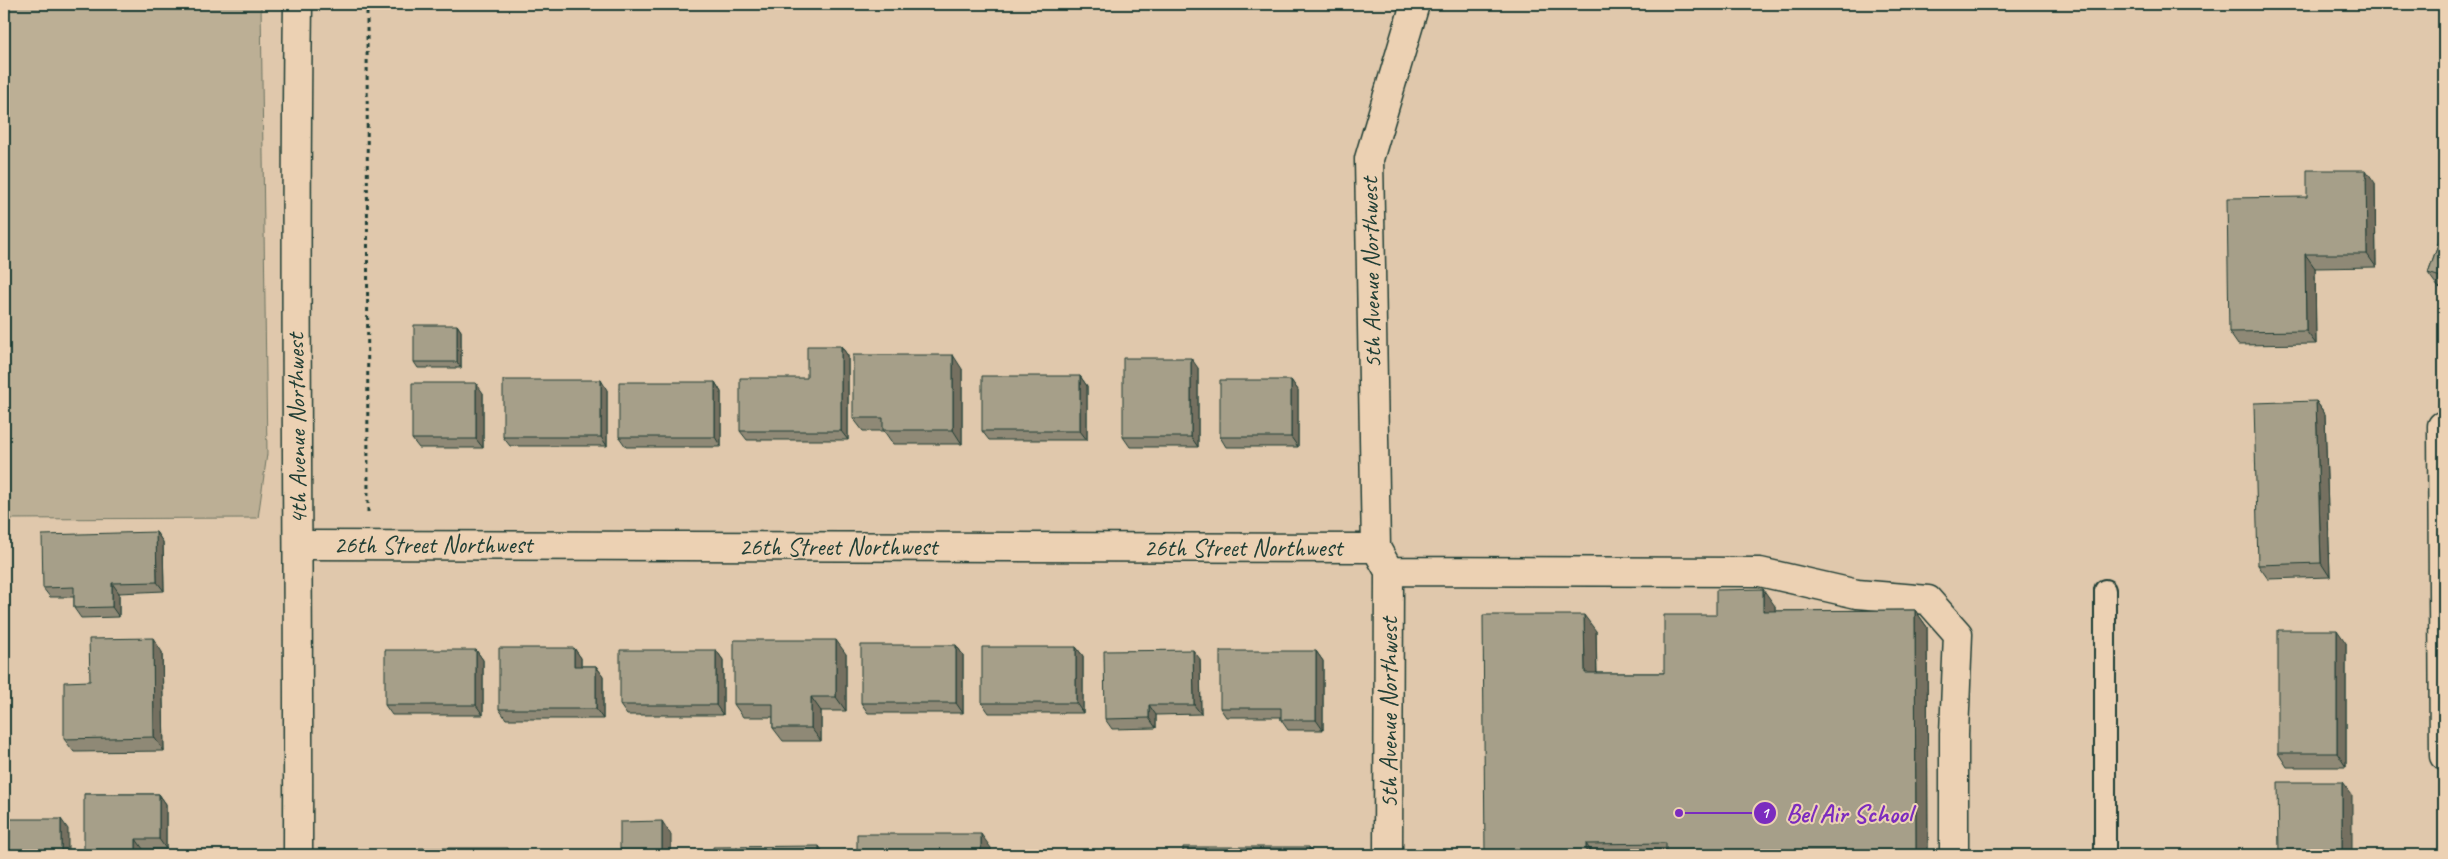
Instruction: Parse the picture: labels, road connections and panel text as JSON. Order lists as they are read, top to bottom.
{
  "streets": {
    "street": ["5th Avenue Northwest", "4th Avenue Northwest", "26th Street Northwest"]
  },
  "crossings": [
    ["5th Avenue Northwest", "26th Street Northwest"],
    ["4th Avenue Northwest", "26th Street Northwest"]
  ],
  "places": ["Bel Air School"]
}
